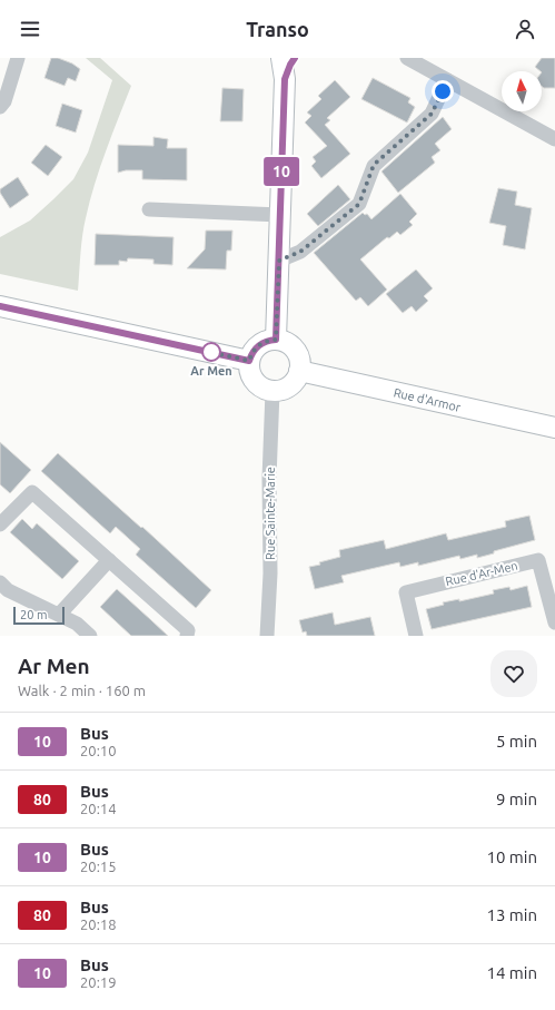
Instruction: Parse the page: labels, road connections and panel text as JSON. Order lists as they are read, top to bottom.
{
  "streets": {
    "main road": ["Rue d'Armor"],
    "street": ["Rue Sainte-Marie", "Rue d'Ar-Men"]
  },
  "crossings": [
    ["Rue d'Armor", "Rue Sainte-Marie"]
  ],
  "places": ["Ar Men"],
  "lines": ["bus line 10"],
  "scale_bar": "20 m",
  "north": "top",
  "page": {
    "header": "Transo",
    "on_map": "10",
    "scale": "20 m",
    "heading": ["Ar Men", "Walk · 2 min · 160 m"],
    "list": [
      {
        "mark": "10",
        "name": "Bus",
        "note": "20:10",
        "value": "5 min"
      },
      {
        "mark": "80",
        "name": "Bus",
        "note": "20:14",
        "value": "9 min"
      },
      {
        "mark": "10",
        "name": "Bus",
        "note": "20:15",
        "value": "10 min"
      },
      {
        "mark": "80",
        "name": "Bus",
        "note": "20:18",
        "value": "13 min"
      },
      {
        "mark": "10",
        "name": "Bus",
        "note": "20:19",
        "value": "14 min"
      }
    ]
  }
}
